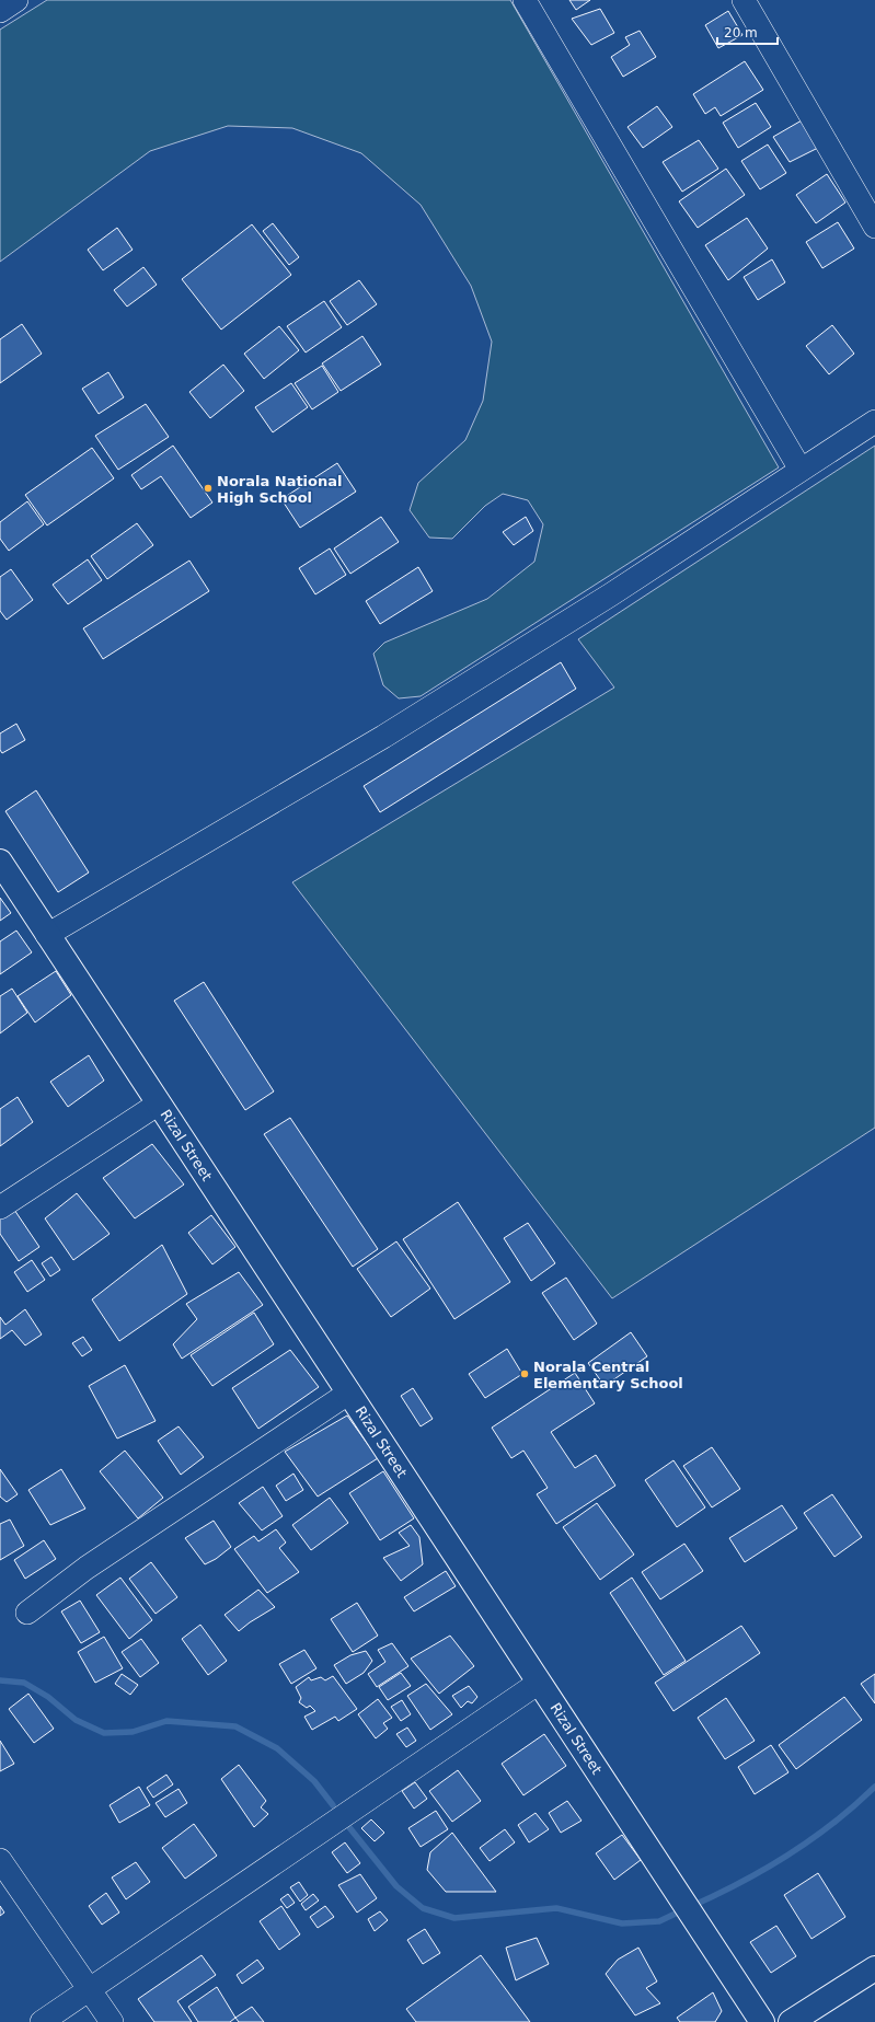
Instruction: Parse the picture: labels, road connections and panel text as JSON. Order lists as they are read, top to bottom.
{
  "streets": {
    "main road": ["Rizal Street"]
  },
  "places": ["Norala National High School", "Norala Central Elementary School"],
  "scale_bar": "20 m"
}
